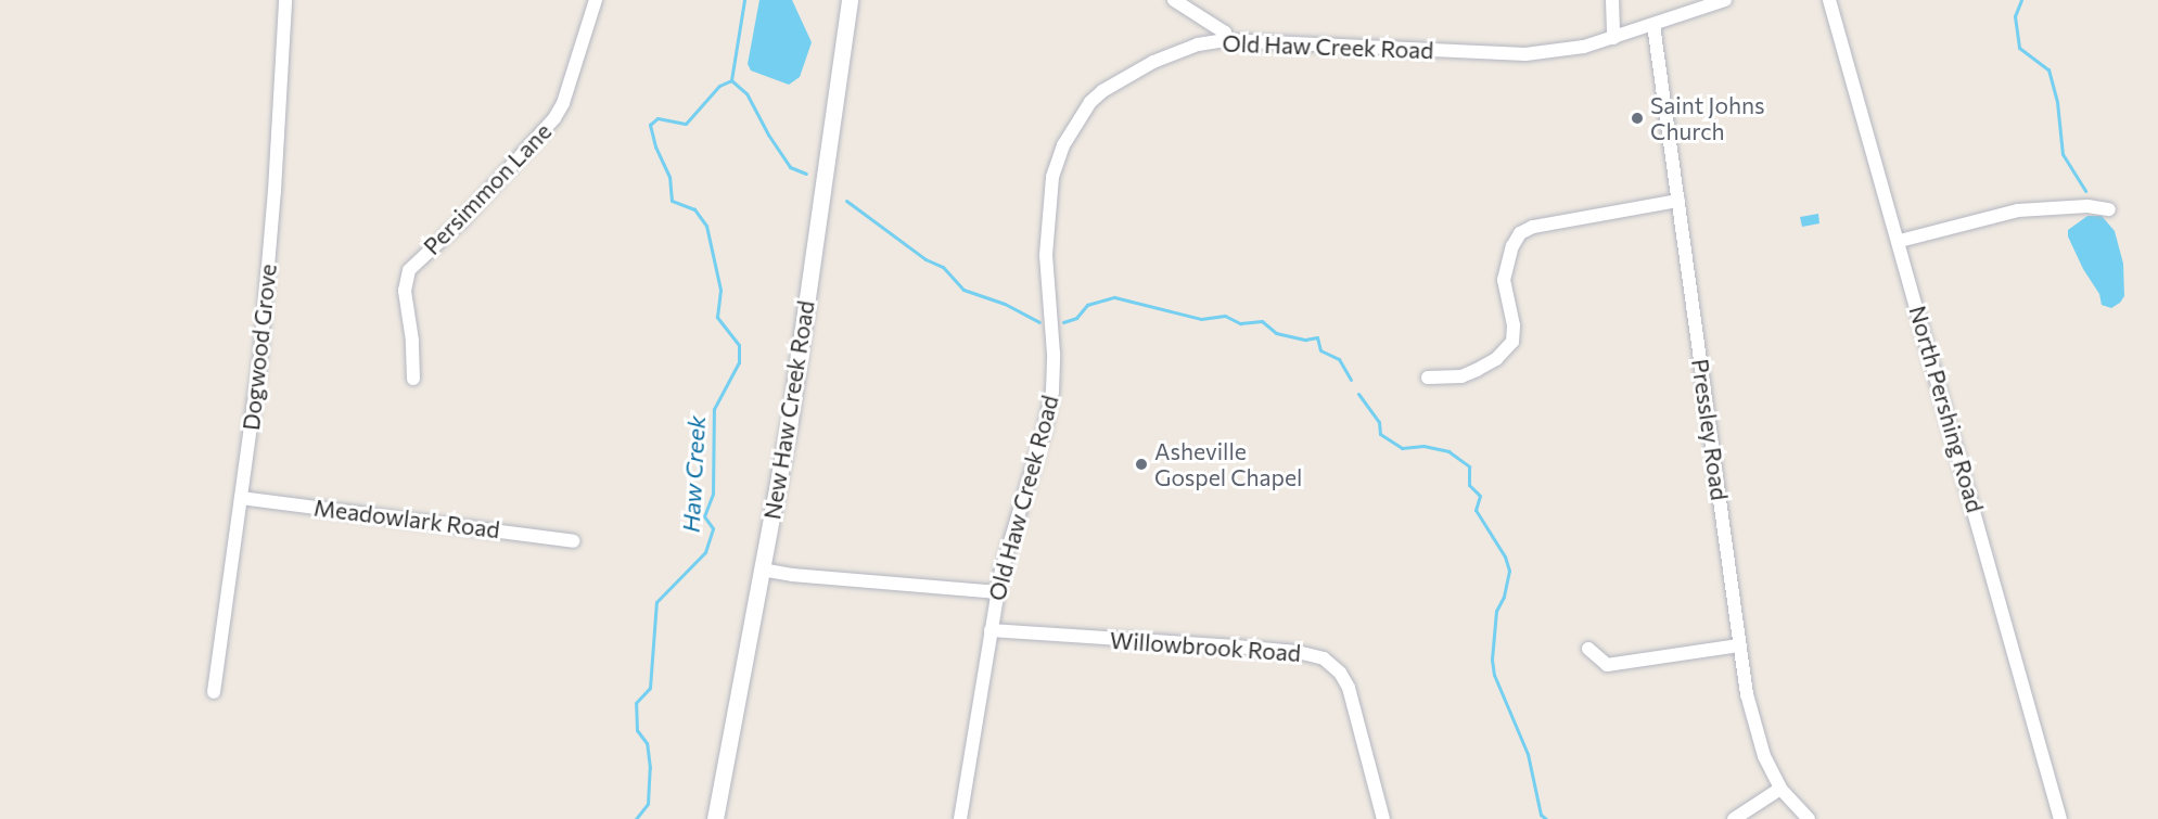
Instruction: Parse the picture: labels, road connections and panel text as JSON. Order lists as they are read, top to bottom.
{
  "streets": {
    "street": [
      "Old Haw Creek Road",
      "Persimmon Lane",
      "Dogwood Grove",
      "North Pershing Road",
      "New Haw Creek Road",
      "Pressley Road",
      "Meadowlark Road",
      "Willowbrook Road"
    ]
  },
  "crossings": [
    ["Old Haw Creek Road", "Pressley Road"],
    ["Old Haw Creek Road", "Willowbrook Road"],
    ["Dogwood Grove", "Meadowlark Road"]
  ],
  "water": ["Haw Creek"],
  "places": ["Saint Johns Church", "Asheville Gospel Chapel"]
}
